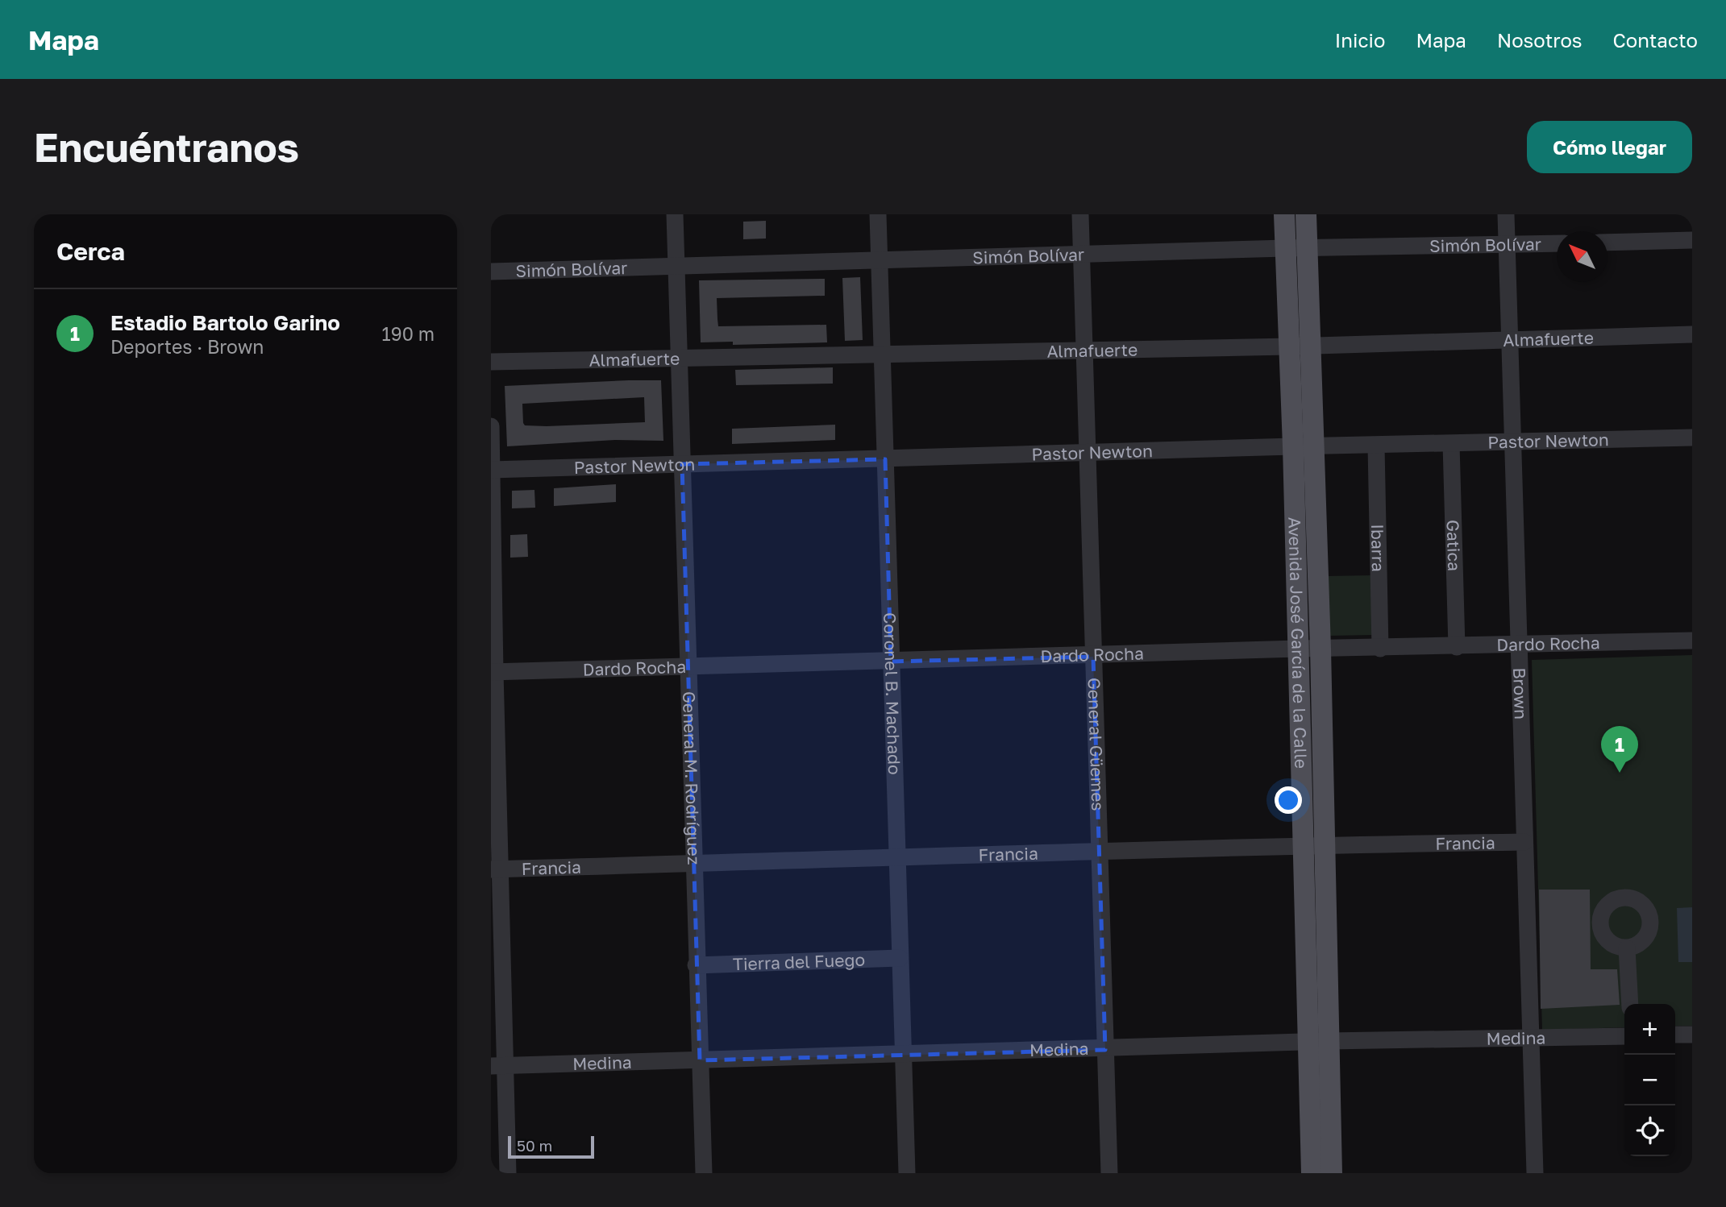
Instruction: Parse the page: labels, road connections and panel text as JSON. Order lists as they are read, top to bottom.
{
  "streets": {
    "main road": ["Avenida José García de la Calle"],
    "street": [
      "Simón Bolívar",
      "Almafuerte",
      "Pastor Newton",
      "Gatica",
      "Ibarra",
      "Dardo Rocha",
      "Coronel B. Machado",
      "Brown",
      "General Güemes",
      "General M. Rodríguez",
      "Francia",
      "Tierra del Fuego",
      "Medina"
    ]
  },
  "crossings": [
    ["Simón Bolívar", "Avenida José García de la Calle"],
    ["Simón Bolívar", "Coronel B. Machado"],
    ["Simón Bolívar", "Brown"],
    ["Simón Bolívar", "General Güemes"],
    ["Simón Bolívar", "General M. Rodríguez"],
    ["Almafuerte", "Avenida José García de la Calle"],
    ["Almafuerte", "Coronel B. Machado"],
    ["Almafuerte", "Brown"],
    ["Almafuerte", "General Güemes"],
    ["Almafuerte", "General M. Rodríguez"],
    ["Pastor Newton", "Gatica"],
    ["Pastor Newton", "Ibarra"],
    ["Pastor Newton", "Avenida José García de la Calle"],
    ["Pastor Newton", "Coronel B. Machado"],
    ["Pastor Newton", "Brown"],
    ["Pastor Newton", "General Güemes"],
    ["Pastor Newton", "General M. Rodríguez"],
    ["Gatica", "Dardo Rocha"],
    ["Ibarra", "Dardo Rocha"],
    ["Avenida José García de la Calle", "Dardo Rocha"],
    ["Avenida José García de la Calle", "Francia"],
    ["Avenida José García de la Calle", "Medina"],
    ["Dardo Rocha", "Coronel B. Machado"],
    ["Dardo Rocha", "Brown"],
    ["Dardo Rocha", "General Güemes"],
    ["Dardo Rocha", "General M. Rodríguez"],
    ["Coronel B. Machado", "Francia"],
    ["Coronel B. Machado", "Tierra del Fuego"],
    ["Coronel B. Machado", "Medina"],
    ["Brown", "Francia"],
    ["Brown", "Medina"],
    ["General Güemes", "Francia"],
    ["General Güemes", "Medina"],
    ["General M. Rodríguez", "Francia"],
    ["General M. Rodríguez", "Tierra del Fuego"],
    ["General M. Rodríguez", "Medina"]
  ],
  "scale_bar": "50 m",
  "north": "top left",
  "page": {
    "header": "Mapa",
    "nav": [
      "Inicio",
      "Mapa",
      "Nosotros",
      "Contacto"
    ],
    "buttons": "Cómo llegar",
    "title": "Encuéntranos",
    "heading": "Cerca",
    "list": [
      {
        "mark": "1",
        "name": "Estadio Bartolo Garino",
        "note": "Deportes · Brown",
        "value": "190 m"
      }
    ],
    "pins": "1",
    "map_buttons": ["+", "−"],
    "scale": "50 m"
  }
}
